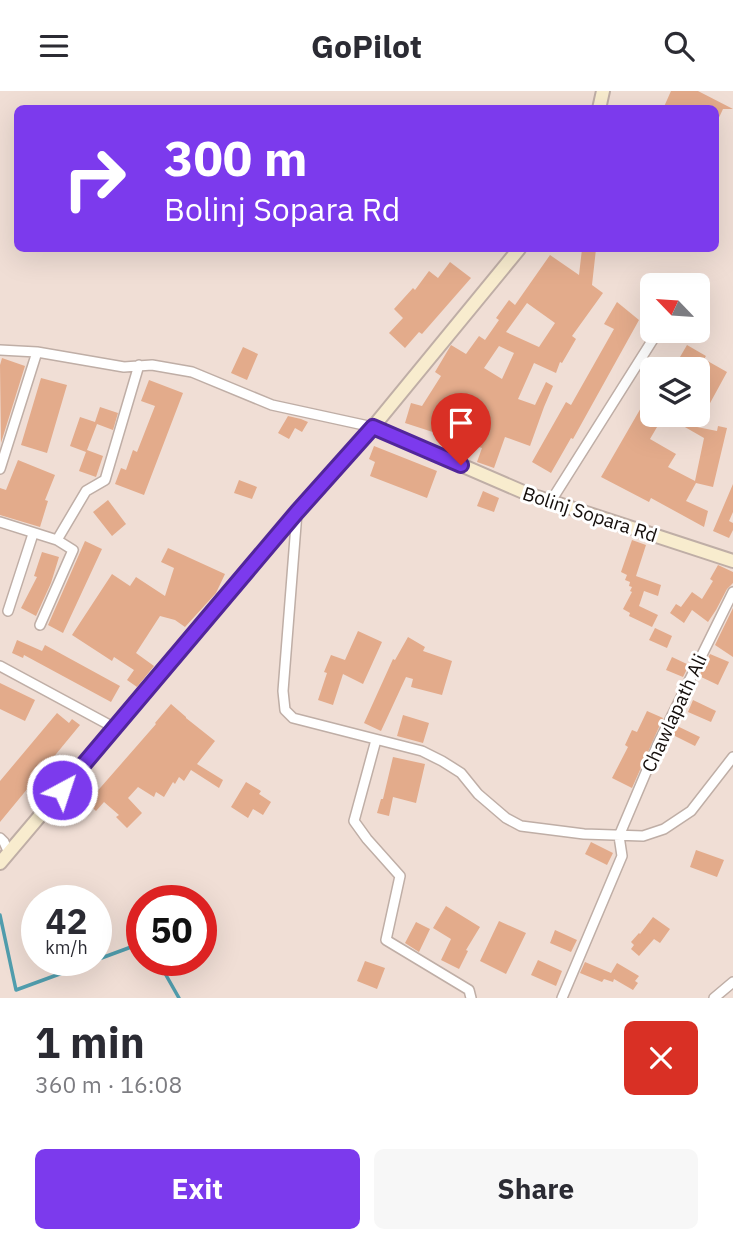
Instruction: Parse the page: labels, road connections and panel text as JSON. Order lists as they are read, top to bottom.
{
  "streets": {
    "main road": ["Bolinj Sopara Rd"],
    "street": ["Chawlapath Ali"]
  },
  "north": "top left",
  "page": {
    "header": "GoPilot",
    "turn": ["300 m", "Bolinj Sopara Rd"],
    "speed": "42 km/h",
    "limit": "50",
    "heading": ["1 min", "360 m · 16:08"],
    "buttons": ["Exit", "Share"]
  }
}
